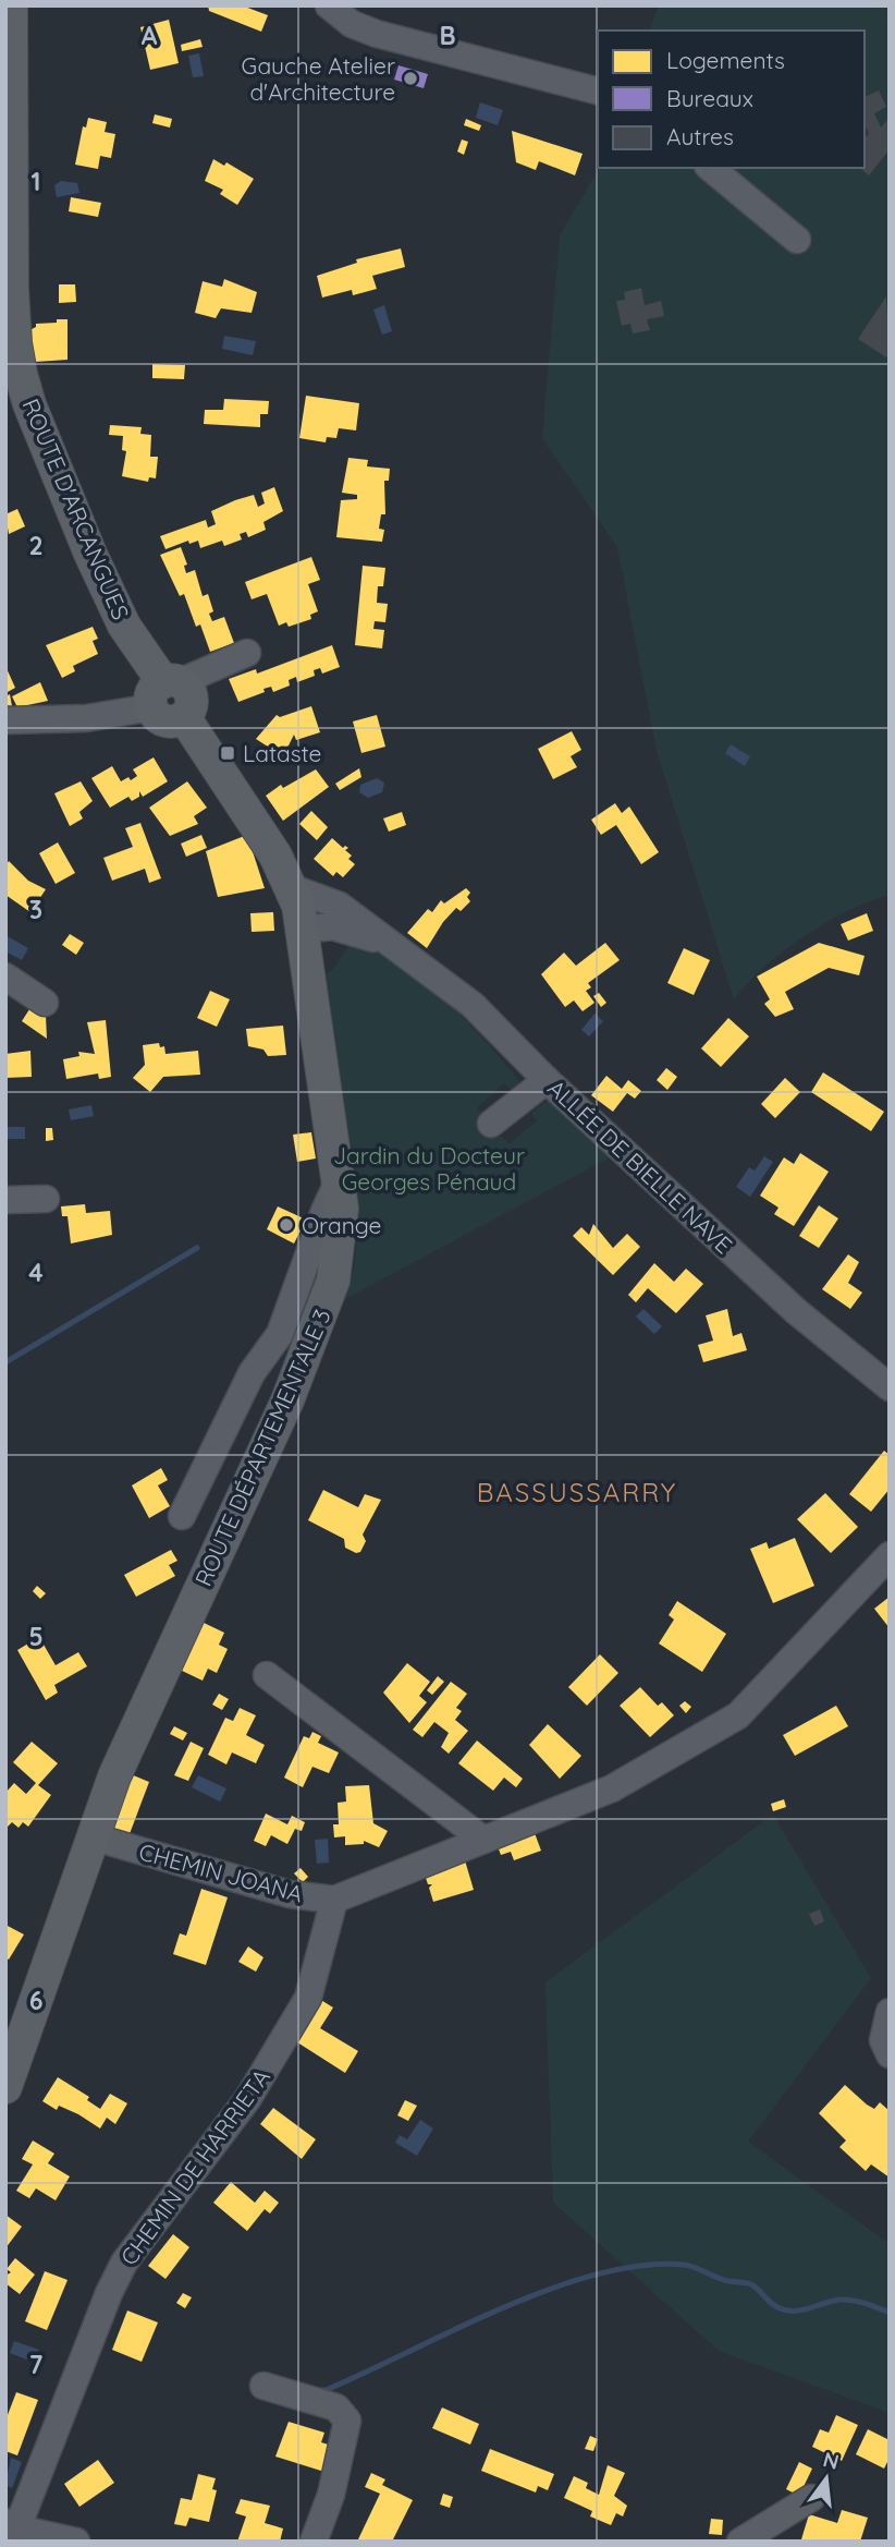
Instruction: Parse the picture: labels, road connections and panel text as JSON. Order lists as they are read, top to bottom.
{
  "streets": {
    "main road": ["ROUTE D'ARCANGUES", "ROUTE DÉPARTEMENTALE 3"],
    "street": ["ALLÉE DE BIELLE NAVE", "CHEMIN JOANA", "CHEMIN DE HARRIETA"]
  },
  "crossings": [
    ["ROUTE D'ARCANGUES", "ROUTE DÉPARTEMENTALE 3"],
    ["ALLÉE DE BIELLE NAVE", "ROUTE DÉPARTEMENTALE 3"],
    ["CHEMIN JOANA", "CHEMIN DE HARRIETA"]
  ],
  "districts": ["BASSUSSARRY"],
  "parks": ["Jardin du Docteur Georges Pénaud"],
  "places": {
    "other": ["Gauche Atelier d'Architecture", "Orange"],
    "transit": ["Lataste"]
  },
  "legend": ["Logements", "Bureaux", "Autres"],
  "north": "top",
  "grid": {
    "columns": ["A", "B"],
    "rows": [
      "1",
      "2",
      "3",
      "4",
      "5",
      "6",
      "7"
    ]
  }
}
